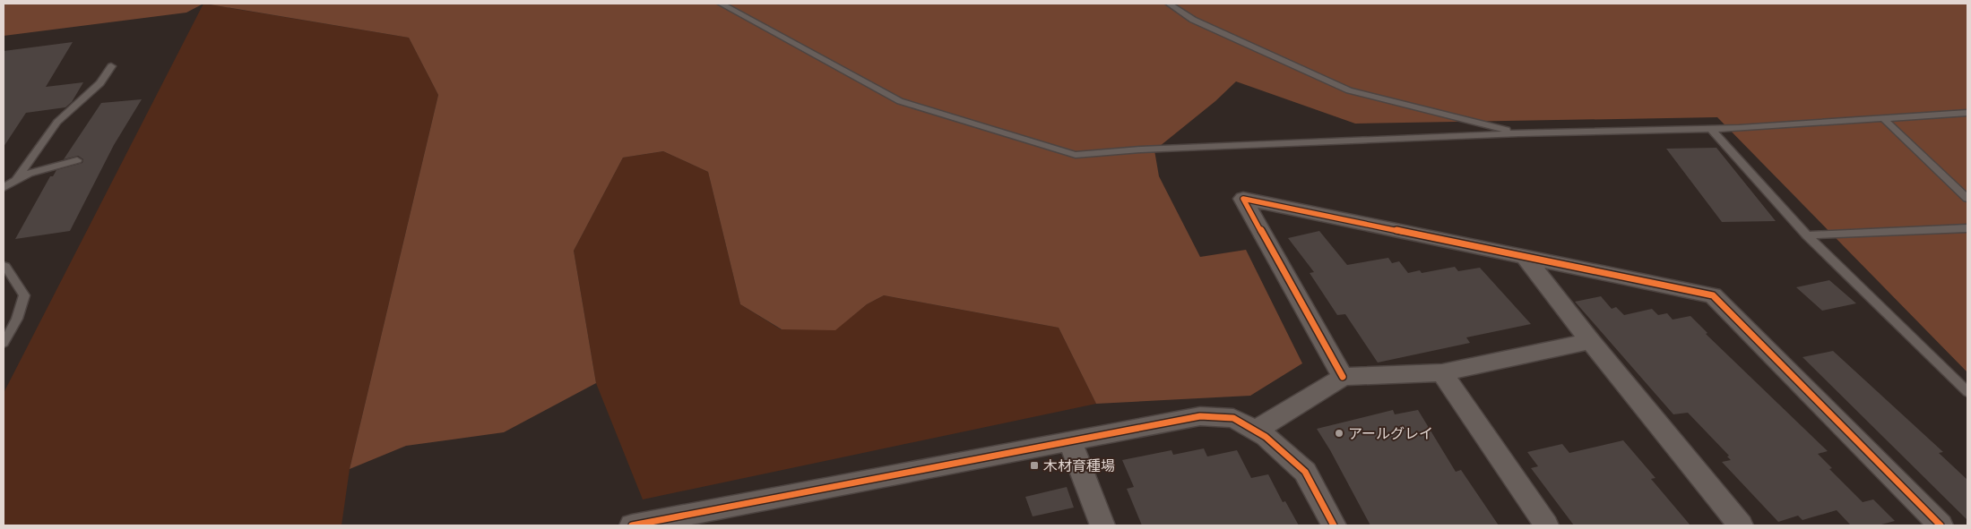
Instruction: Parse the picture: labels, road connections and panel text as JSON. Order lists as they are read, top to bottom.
{
  "places": {
    "other": ["アールグレイ"],
    "transit": ["木材育種場"]
  }
}
